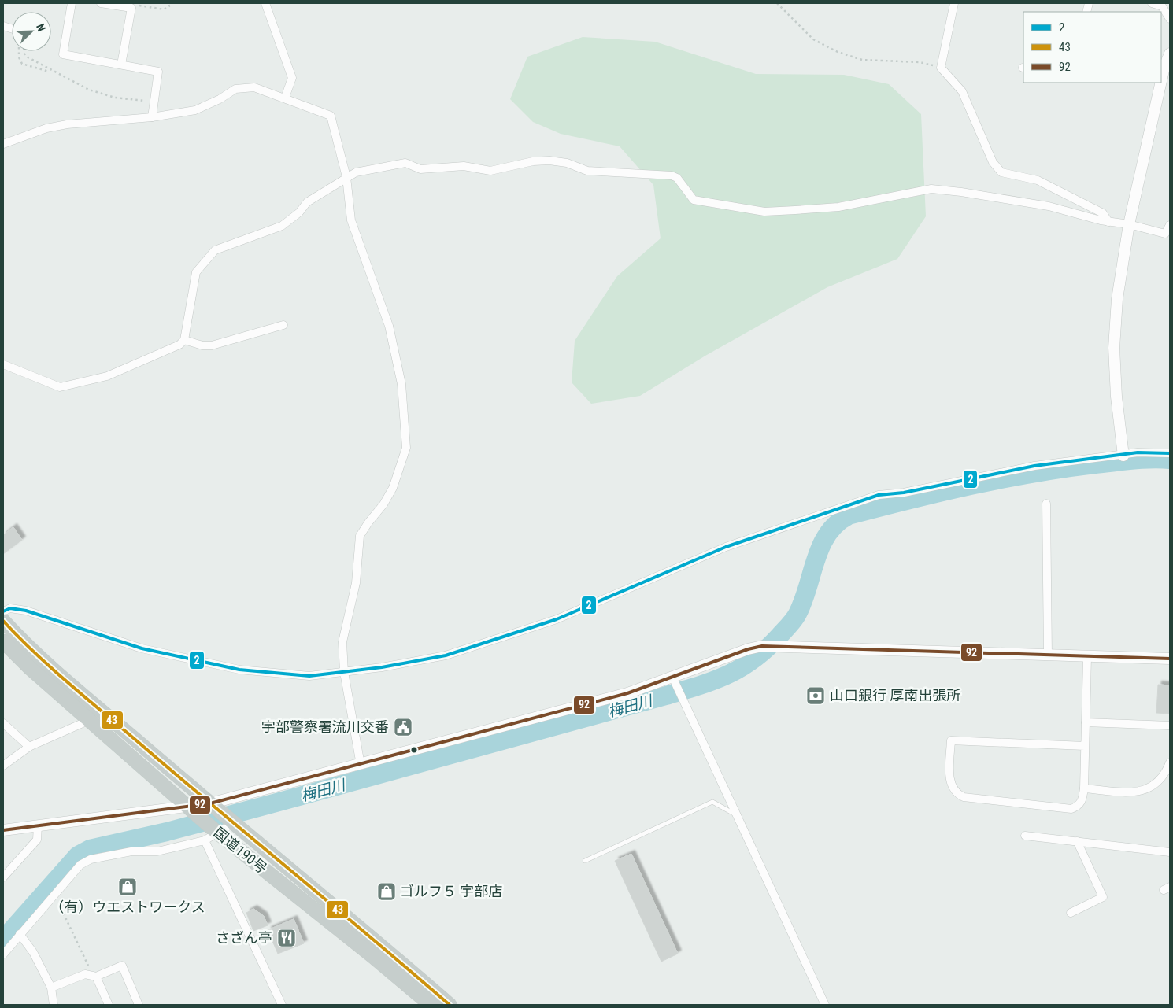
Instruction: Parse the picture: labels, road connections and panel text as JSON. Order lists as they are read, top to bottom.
{
  "streets": {
    "highway": ["国道190号"]
  },
  "water": ["梅田川"],
  "places": {
    "bank": ["山口銀行 厚南出張所"],
    "public building": ["宇部警察署流川交番"],
    "shop": ["（有）ウエストワークス", "ゴルフ５ 宇部店"],
    "restaurant": ["さざん亭"]
  },
  "lines": ["transit line 2", "transit line 43", "transit line 92"],
  "legend": ["2", "43", "92"],
  "north": "top right"
}
